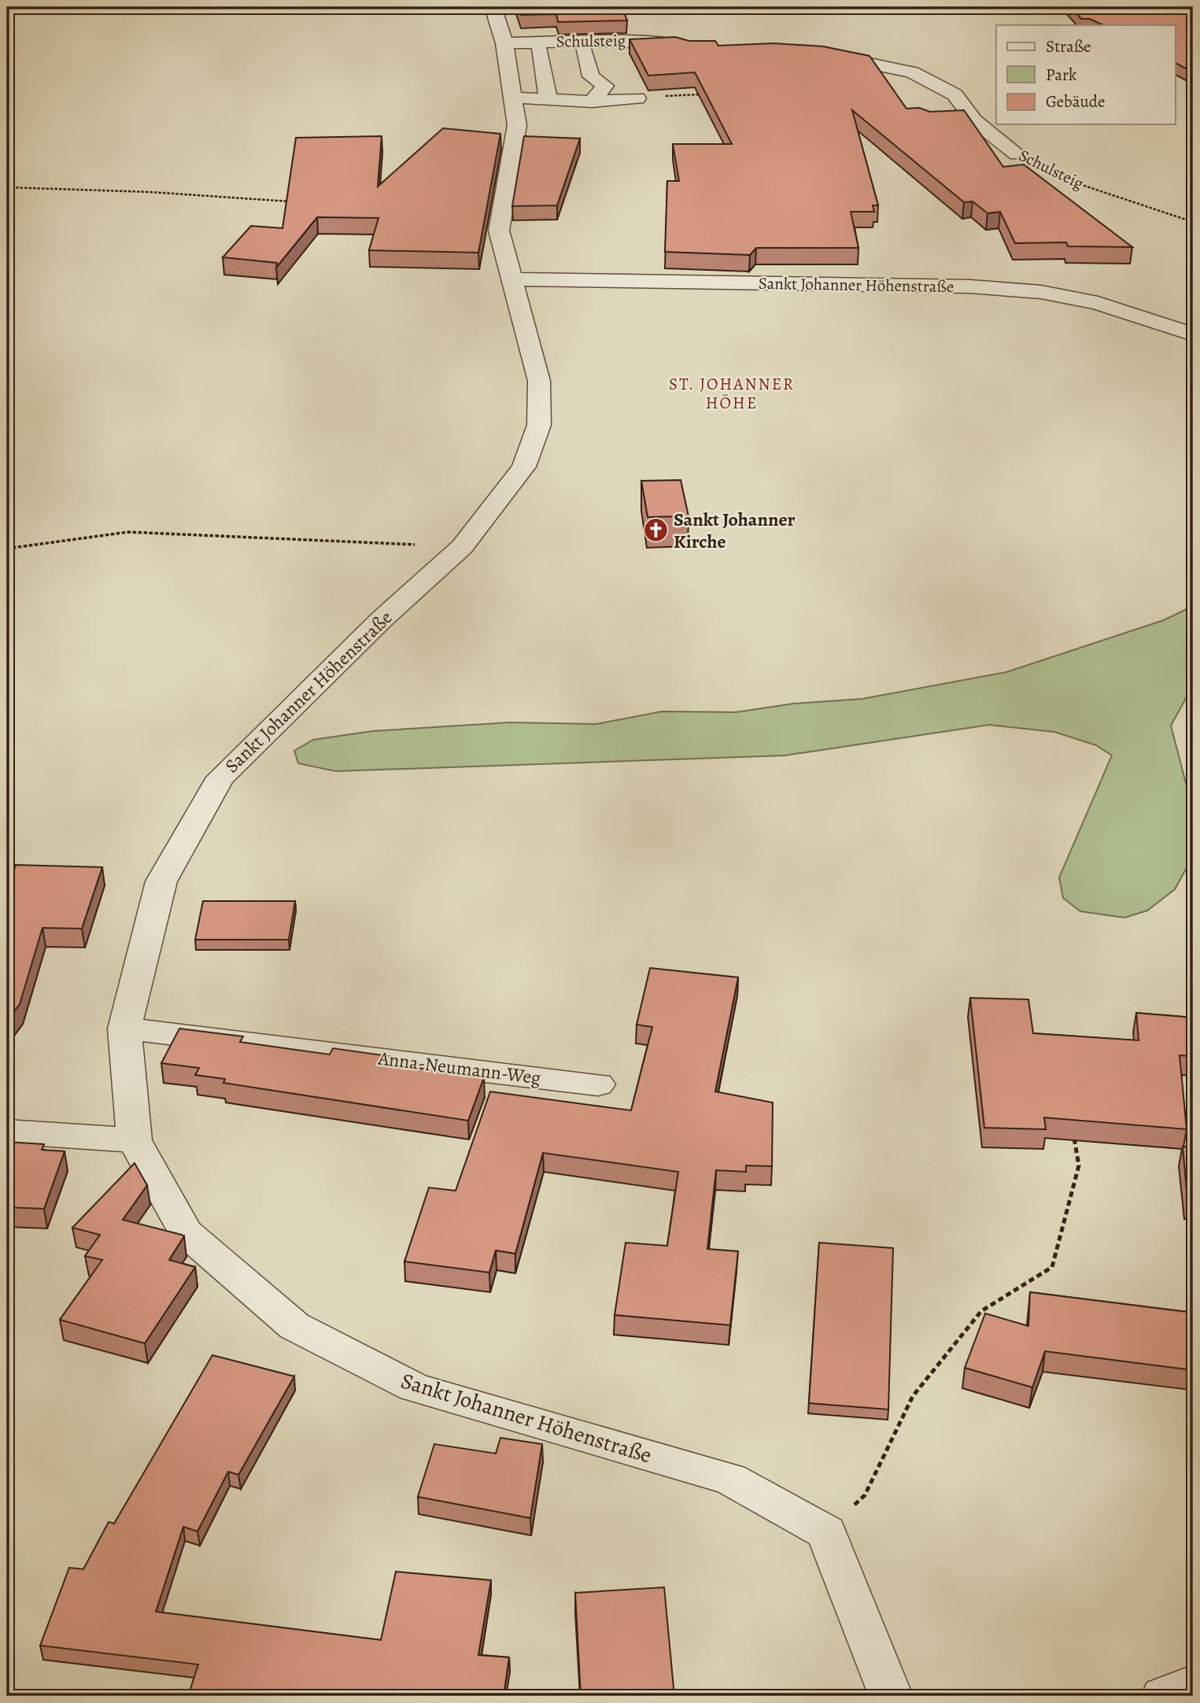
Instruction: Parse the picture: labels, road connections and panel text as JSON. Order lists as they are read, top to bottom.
{
  "streets": {
    "street": ["Schulsteig", "Sankt Johanner Höhenstraße", "Anna-Neumann-Weg"]
  },
  "crossings": [
    ["Schulsteig", "Sankt Johanner Höhenstraße"],
    ["Sankt Johanner Höhenstraße", "Anna-Neumann-Weg"]
  ],
  "districts": ["ST. JOHANNER HÖHE"],
  "places": {
    "church": ["Sankt Johanner Kirche"]
  },
  "legend": ["Straße", "Park", "Gebäude"]
}
